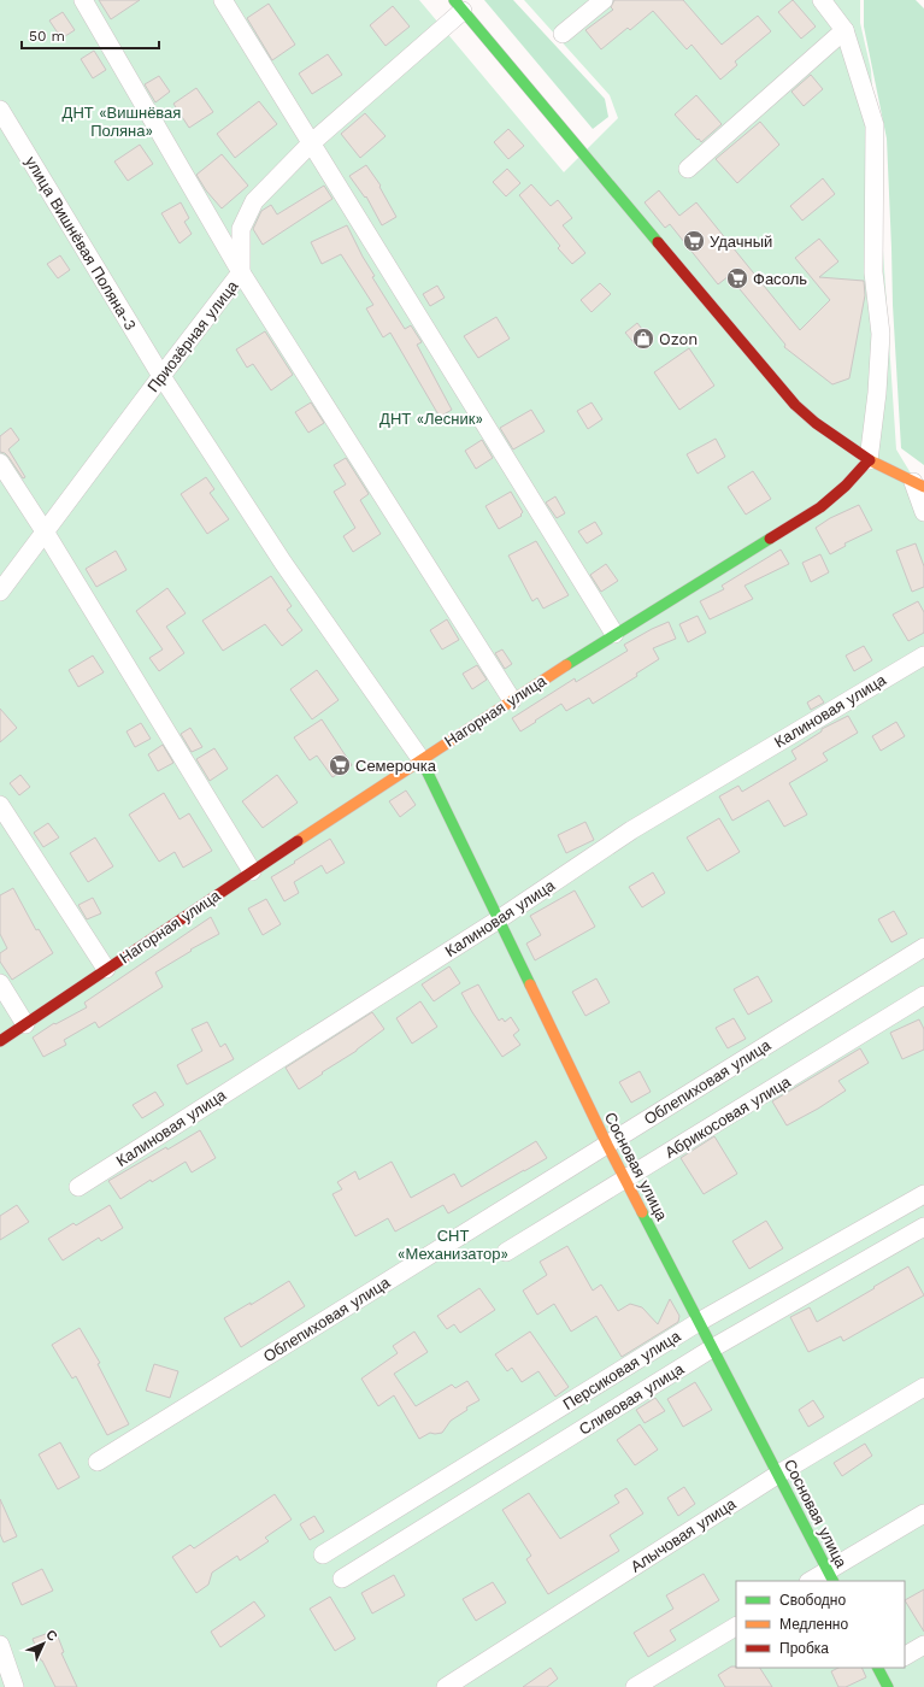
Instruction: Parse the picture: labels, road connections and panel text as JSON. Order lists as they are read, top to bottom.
{
  "streets": {
    "street": [
      "улица Вишнёвая Поляна-3",
      "Приозёрная улица",
      "Нагорная улица",
      "Калиновая улица",
      "Облепиховая улица",
      "Абрикосовая улица",
      "Сосновая улица",
      "Персиковая улица",
      "Сливовая улица",
      "Алычовая улица"
    ]
  },
  "crossings": [
    ["улица Вишнёвая Поляна-3", "Приозёрная улица"],
    ["улица Вишнёвая Поляна-3", "Нагорная улица"],
    ["улица Вишнёвая Поляна-3", "Сосновая улица"],
    ["Нагорная улица", "Сосновая улица"],
    ["Калиновая улица", "Сосновая улица"],
    ["Облепиховая улица", "Сосновая улица"],
    ["Абрикосовая улица", "Сосновая улица"],
    ["Сосновая улица", "Персиковая улица"],
    ["Сосновая улица", "Сливовая улица"],
    ["Сосновая улица", "Алычовая улица"]
  ],
  "parks": ["ДНТ «Вишнёвая Поляна»", "ДНТ «Лесник»", "СНТ «Механизатор»"],
  "places": {
    "supermarket": ["Удачный", "Фасоль", "Семерочка"],
    "shop": ["Ozon"]
  },
  "legend": ["Свободно", "Медленно", "Пробка"],
  "scale_bar": "50 m",
  "north": "top right"
}
